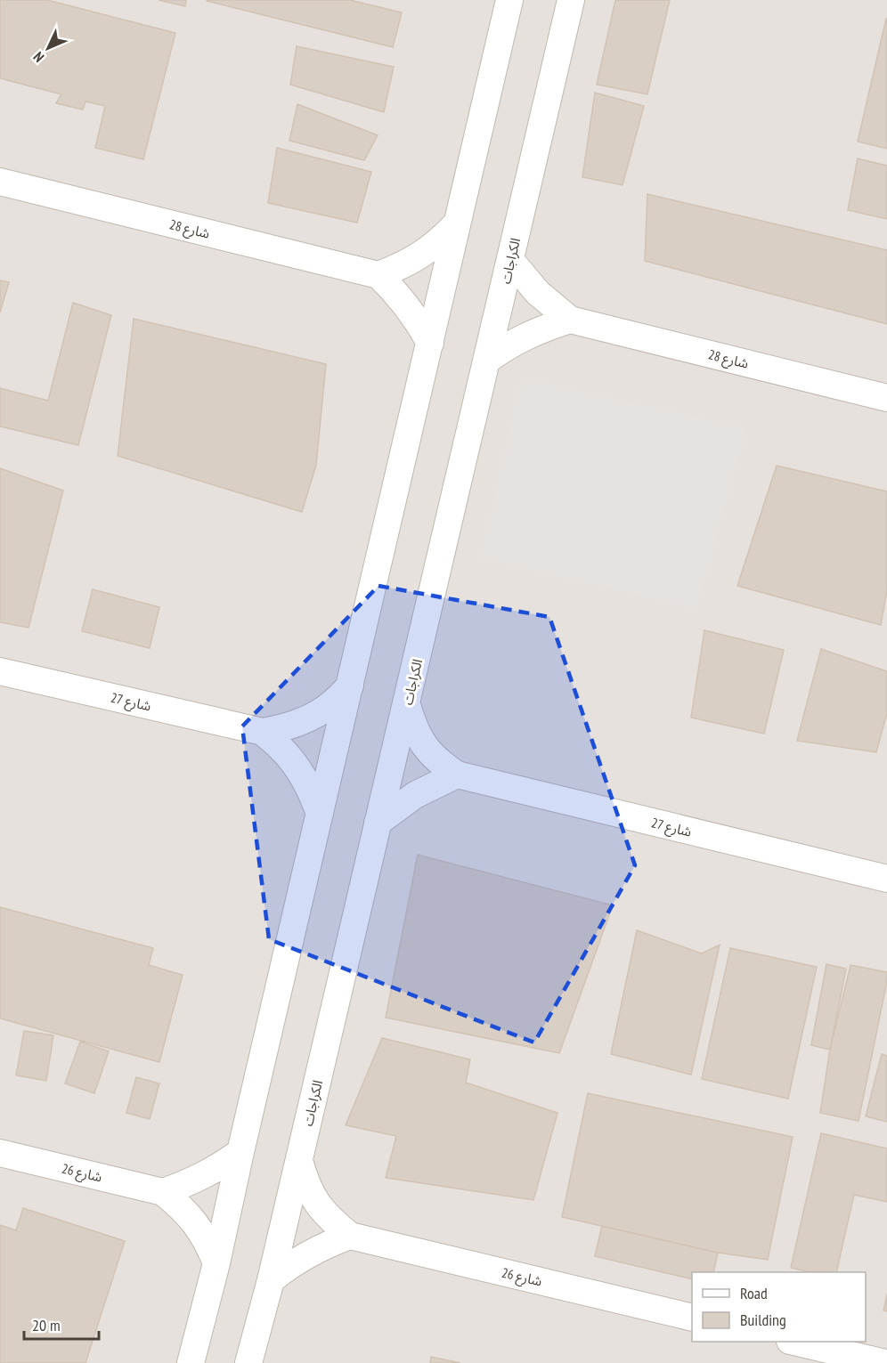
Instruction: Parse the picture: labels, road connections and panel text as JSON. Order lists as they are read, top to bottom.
{
  "streets": {
    "street": [
      "شارع 28",
      "الكراجات",
      "شارع 27",
      "شارع 26"
    ]
  },
  "crossings": [
    ["شارع 28", "الكراجات"],
    ["الكراجات", "شارع 27"],
    ["الكراجات", "شارع 26"]
  ],
  "legend": ["Road", "Building"],
  "scale_bar": "20 m",
  "north": "bottom left"
}
